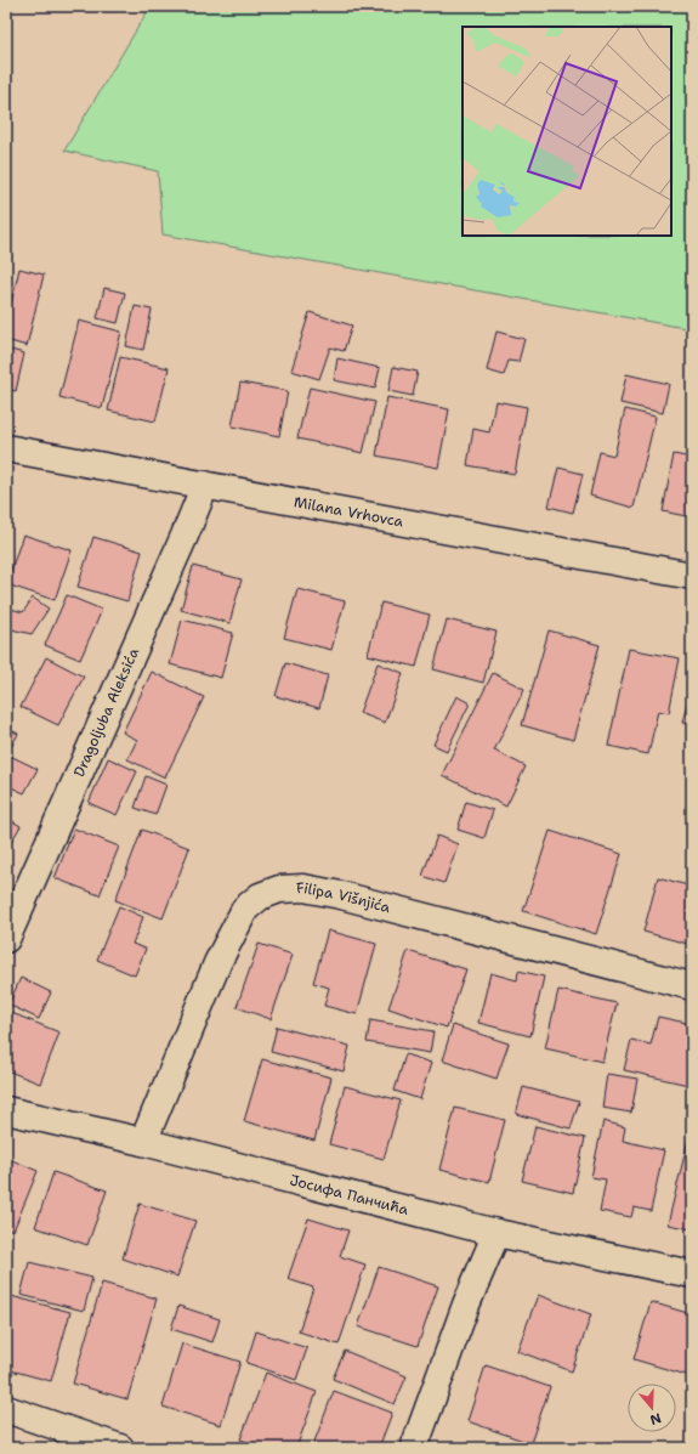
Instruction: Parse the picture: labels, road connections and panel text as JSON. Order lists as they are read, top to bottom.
{
  "streets": {
    "street": [
      "Milana Vrhovca",
      "Dragoljuba Aleksića",
      "Filipa Višnjića",
      "Јосифа Панчића"
    ]
  },
  "crossings": [
    ["Milana Vrhovca", "Dragoljuba Aleksića"],
    ["Filipa Višnjića", "Јосифа Панчића"]
  ],
  "north": "bottom"
}
